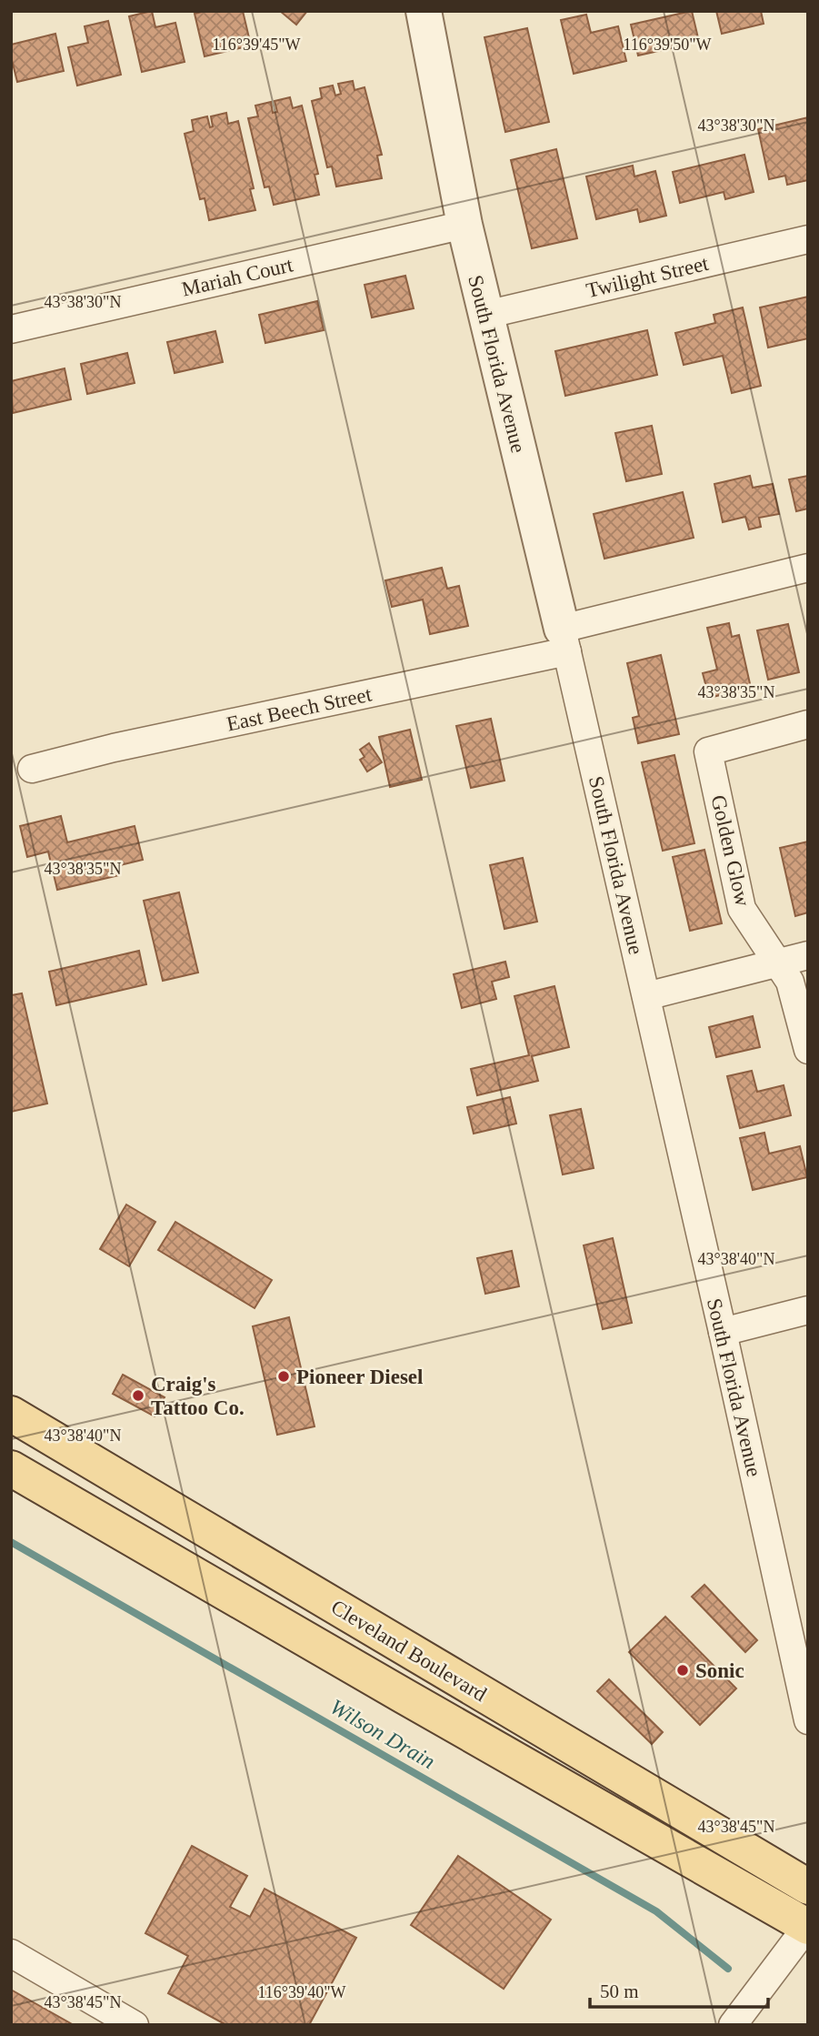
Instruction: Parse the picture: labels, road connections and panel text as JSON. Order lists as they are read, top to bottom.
{
  "streets": {
    "main road": ["Cleveland Boulevard"],
    "street": [
      "Mariah Court",
      "Twilight Street",
      "South Florida Avenue",
      "East Beech Street",
      "Golden Glow"
    ]
  },
  "crossings": [
    ["Mariah Court", "South Florida Avenue"],
    ["Twilight Street", "South Florida Avenue"],
    ["South Florida Avenue", "East Beech Street"]
  ],
  "water": ["Wilson Drain"],
  "places": ["Pioneer Diesel", "Craig's Tattoo Co.", "Sonic"],
  "scale_bar": "50 m",
  "coordinates": [
    "116°39'45\"W",
    "116°39'50\"W",
    "43°38'30\"N",
    "43°38'35\"N",
    "43°38'40\"N",
    "43°38'45\"N",
    "116°39'40\"W"
  ]
}
